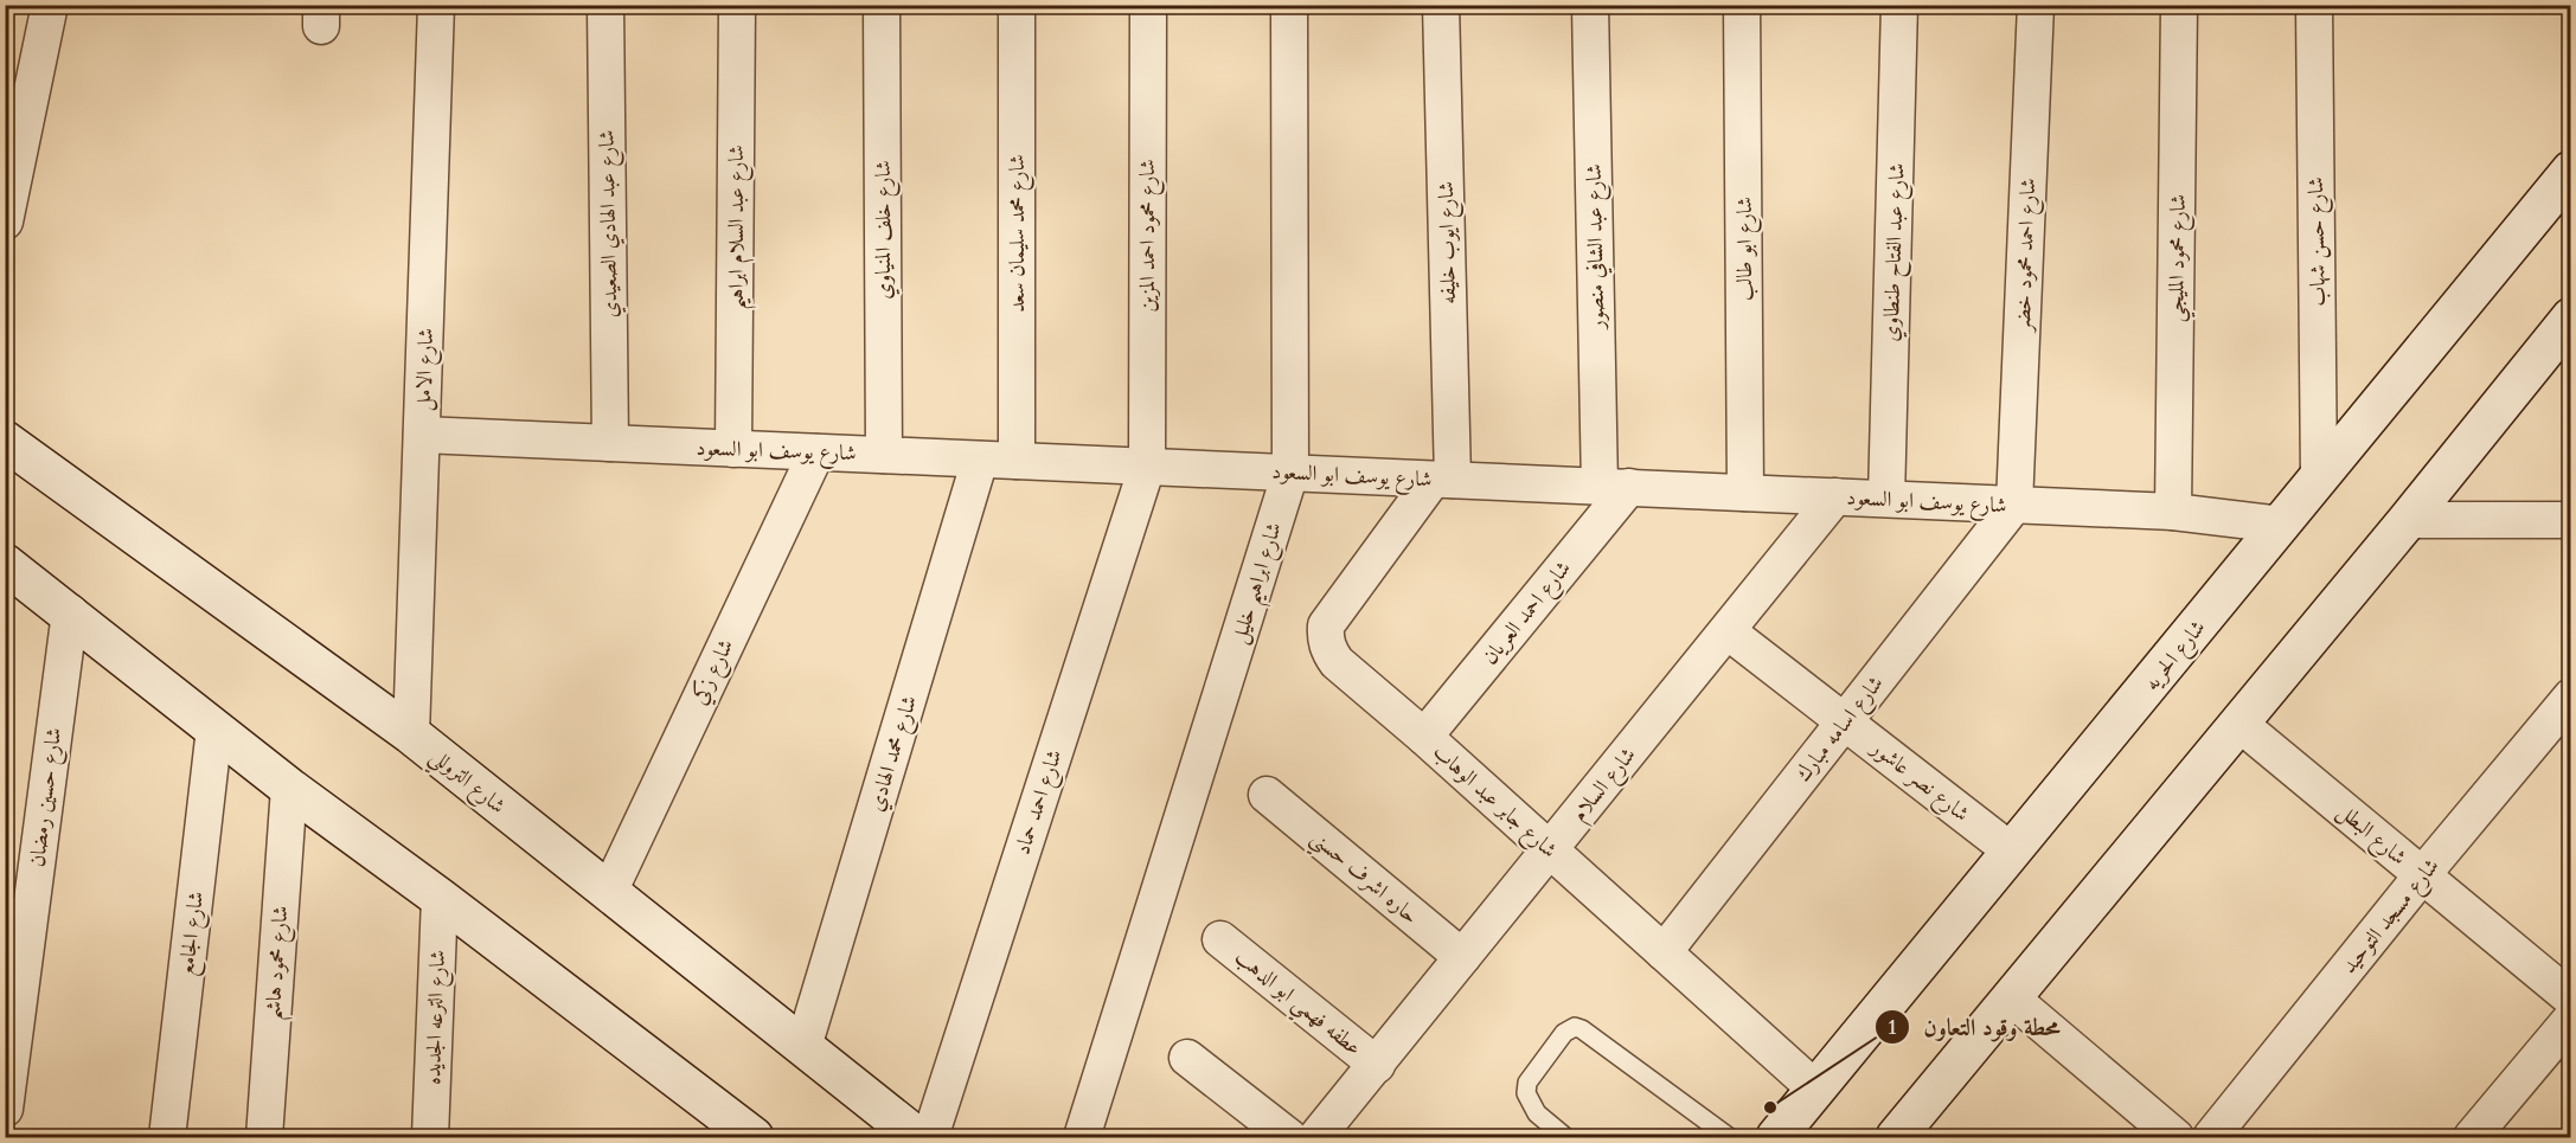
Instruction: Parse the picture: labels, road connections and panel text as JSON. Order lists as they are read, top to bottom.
{
  "streets": {
    "main road": ["شارع الحريه", "شارع التروللي"],
    "street": [
      "شارع عبد الهادي الصعيدي",
      "شارع عبد السلام ابراهيم",
      "شارع خلف المنياوي",
      "شارع محمد سليمان سعد",
      "شارع محمود احمد المزين",
      "شارع حسن شهاب",
      "شارع ايوب خليفه",
      "شارع عبد الشافي منصور",
      "شارع ابو طالب",
      "شارع عبد الفتاح طنطاوي",
      "شارع احمد محمود خضر",
      "شارع محمود المليجي",
      "شارع الامل",
      "شارع يوسف ابو السعود",
      "شارع ابراهيم خليل",
      "شارع احمد العريان",
      "شارع زكي",
      "شارع اسامه مبارك",
      "شارع محمد الهادي",
      "شارع نصر عاشور",
      "شارع السلام",
      "شارع حسين رمضان",
      "شارع جابر عبد الوهاب",
      "شارع احمد حماد",
      "شارع البطل",
      "حاره اشرف حسني",
      "شارع مسجد التوحيد",
      "شارع الجامع",
      "شارع محمود هاشم",
      "عطفه فهمي ابو الدهب",
      "شارع الترعه الجديده"
    ]
  },
  "crossings": [
    ["شارع عبد الهادي الصعيدي", "شارع يوسف ابو السعود"],
    ["شارع عبد السلام ابراهيم", "شارع يوسف ابو السعود"],
    ["شارع خلف المنياوي", "شارع يوسف ابو السعود"],
    ["شارع محمد سليمان سعد", "شارع يوسف ابو السعود"],
    ["شارع محمود احمد المزين", "شارع يوسف ابو السعود"],
    ["شارع محمود احمد المزين", "شارع احمد حماد"],
    ["شارع حسن شهاب", "شارع الحريه"],
    ["شارع ايوب خليفه", "شارع يوسف ابو السعود"],
    ["شارع ايوب خليفه", "شارع جابر عبد الوهاب"],
    ["شارع عبد الشافي منصور", "شارع يوسف ابو السعود"],
    ["شارع عبد الشافي منصور", "شارع احمد العريان"],
    ["شارع ابو طالب", "شارع يوسف ابو السعود"],
    ["شارع عبد الفتاح طنطاوي", "شارع يوسف ابو السعود"],
    ["شارع احمد محمود خضر", "شارع يوسف ابو السعود"],
    ["شارع احمد محمود خضر", "شارع اسامه مبارك"],
    ["شارع محمود المليجي", "شارع يوسف ابو السعود"],
    ["شارع الامل", "شارع يوسف ابو السعود"],
    ["شارع الامل", "شارع التروللي"],
    ["شارع يوسف ابو السعود", "شارع ابراهيم خليل"],
    ["شارع يوسف ابو السعود", "شارع احمد العريان"],
    ["شارع يوسف ابو السعود", "شارع الحريه"],
    ["شارع يوسف ابو السعود", "شارع زكي"],
    ["شارع يوسف ابو السعود", "شارع اسامه مبارك"],
    ["شارع يوسف ابو السعود", "شارع محمد الهادي"],
    ["شارع يوسف ابو السعود", "شارع السلام"],
    ["شارع يوسف ابو السعود", "شارع جابر عبد الوهاب"],
    ["شارع يوسف ابو السعود", "شارع احمد حماد"],
    ["شارع احمد العريان", "شارع جابر عبد الوهاب"],
    ["شارع الحريه", "شارع نصر عاشور"],
    ["شارع الحريه", "شارع جابر عبد الوهاب"],
    ["شارع زكي", "شارع التروللي"],
    ["شارع اسامه مبارك", "شارع نصر عاشور"],
    ["شارع اسامه مبارك", "شارع جابر عبد الوهاب"],
    ["شارع محمد الهادي", "شارع التروللي"],
    ["شارع نصر عاشور", "شارع السلام"],
    ["شارع السلام", "شارع جابر عبد الوهاب"],
    ["شارع السلام", "حاره اشرف حسني"],
    ["شارع السلام", "عطفه فهمي ابو الدهب"],
    ["شارع البطل", "شارع مسجد التوحيد"]
  ],
  "places": ["محطة وقود التعاون"]
}
